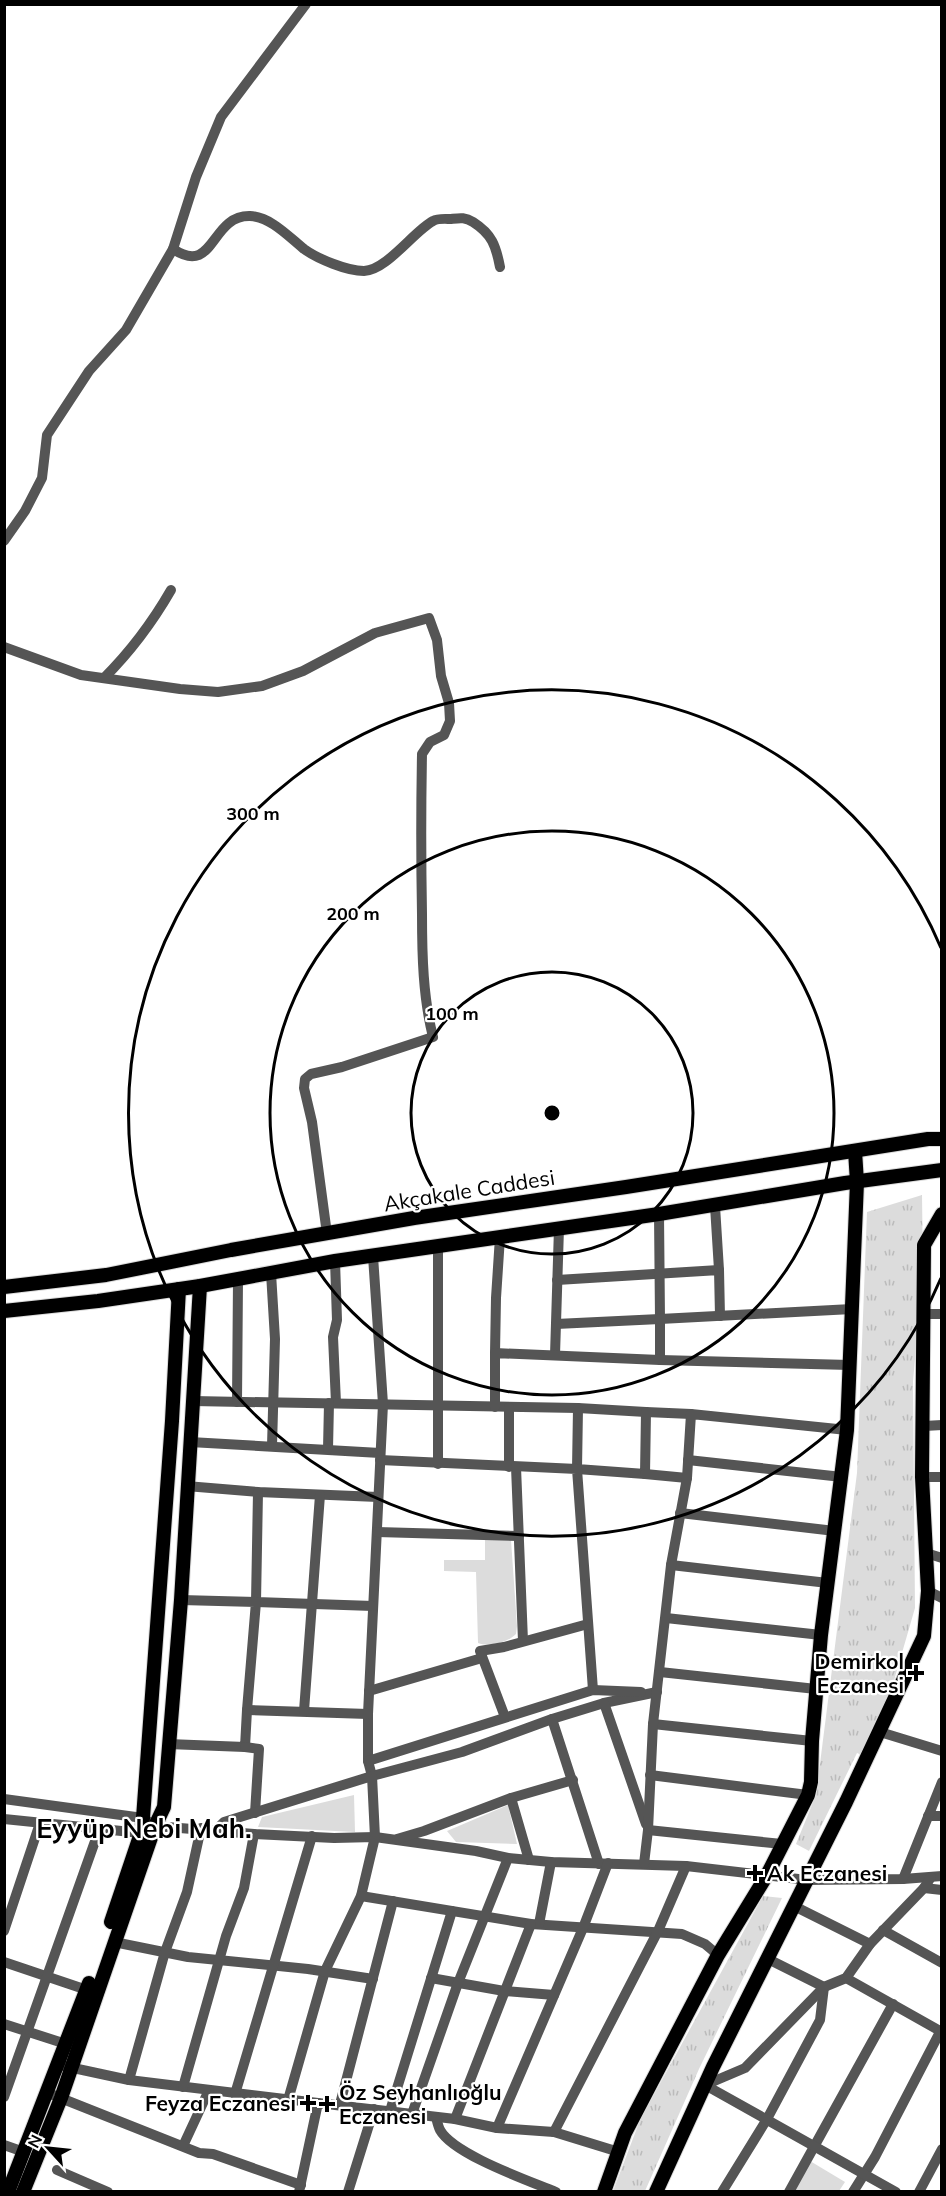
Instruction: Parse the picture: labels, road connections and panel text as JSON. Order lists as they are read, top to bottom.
{
  "streets": {
    "main road": ["Akçakale Caddesi"]
  },
  "districts": ["Eyyüp Nebi Mah."],
  "places": {
    "health": [
      "Demirkol Eczanesi",
      "Ak Eczanesi",
      "Feyza Eczanesi",
      "Öz Seyhanlıoğlu Eczanesi"
    ]
  },
  "north": "top left",
  "rings": ["300 m", "200 m", "100 m"]
}
